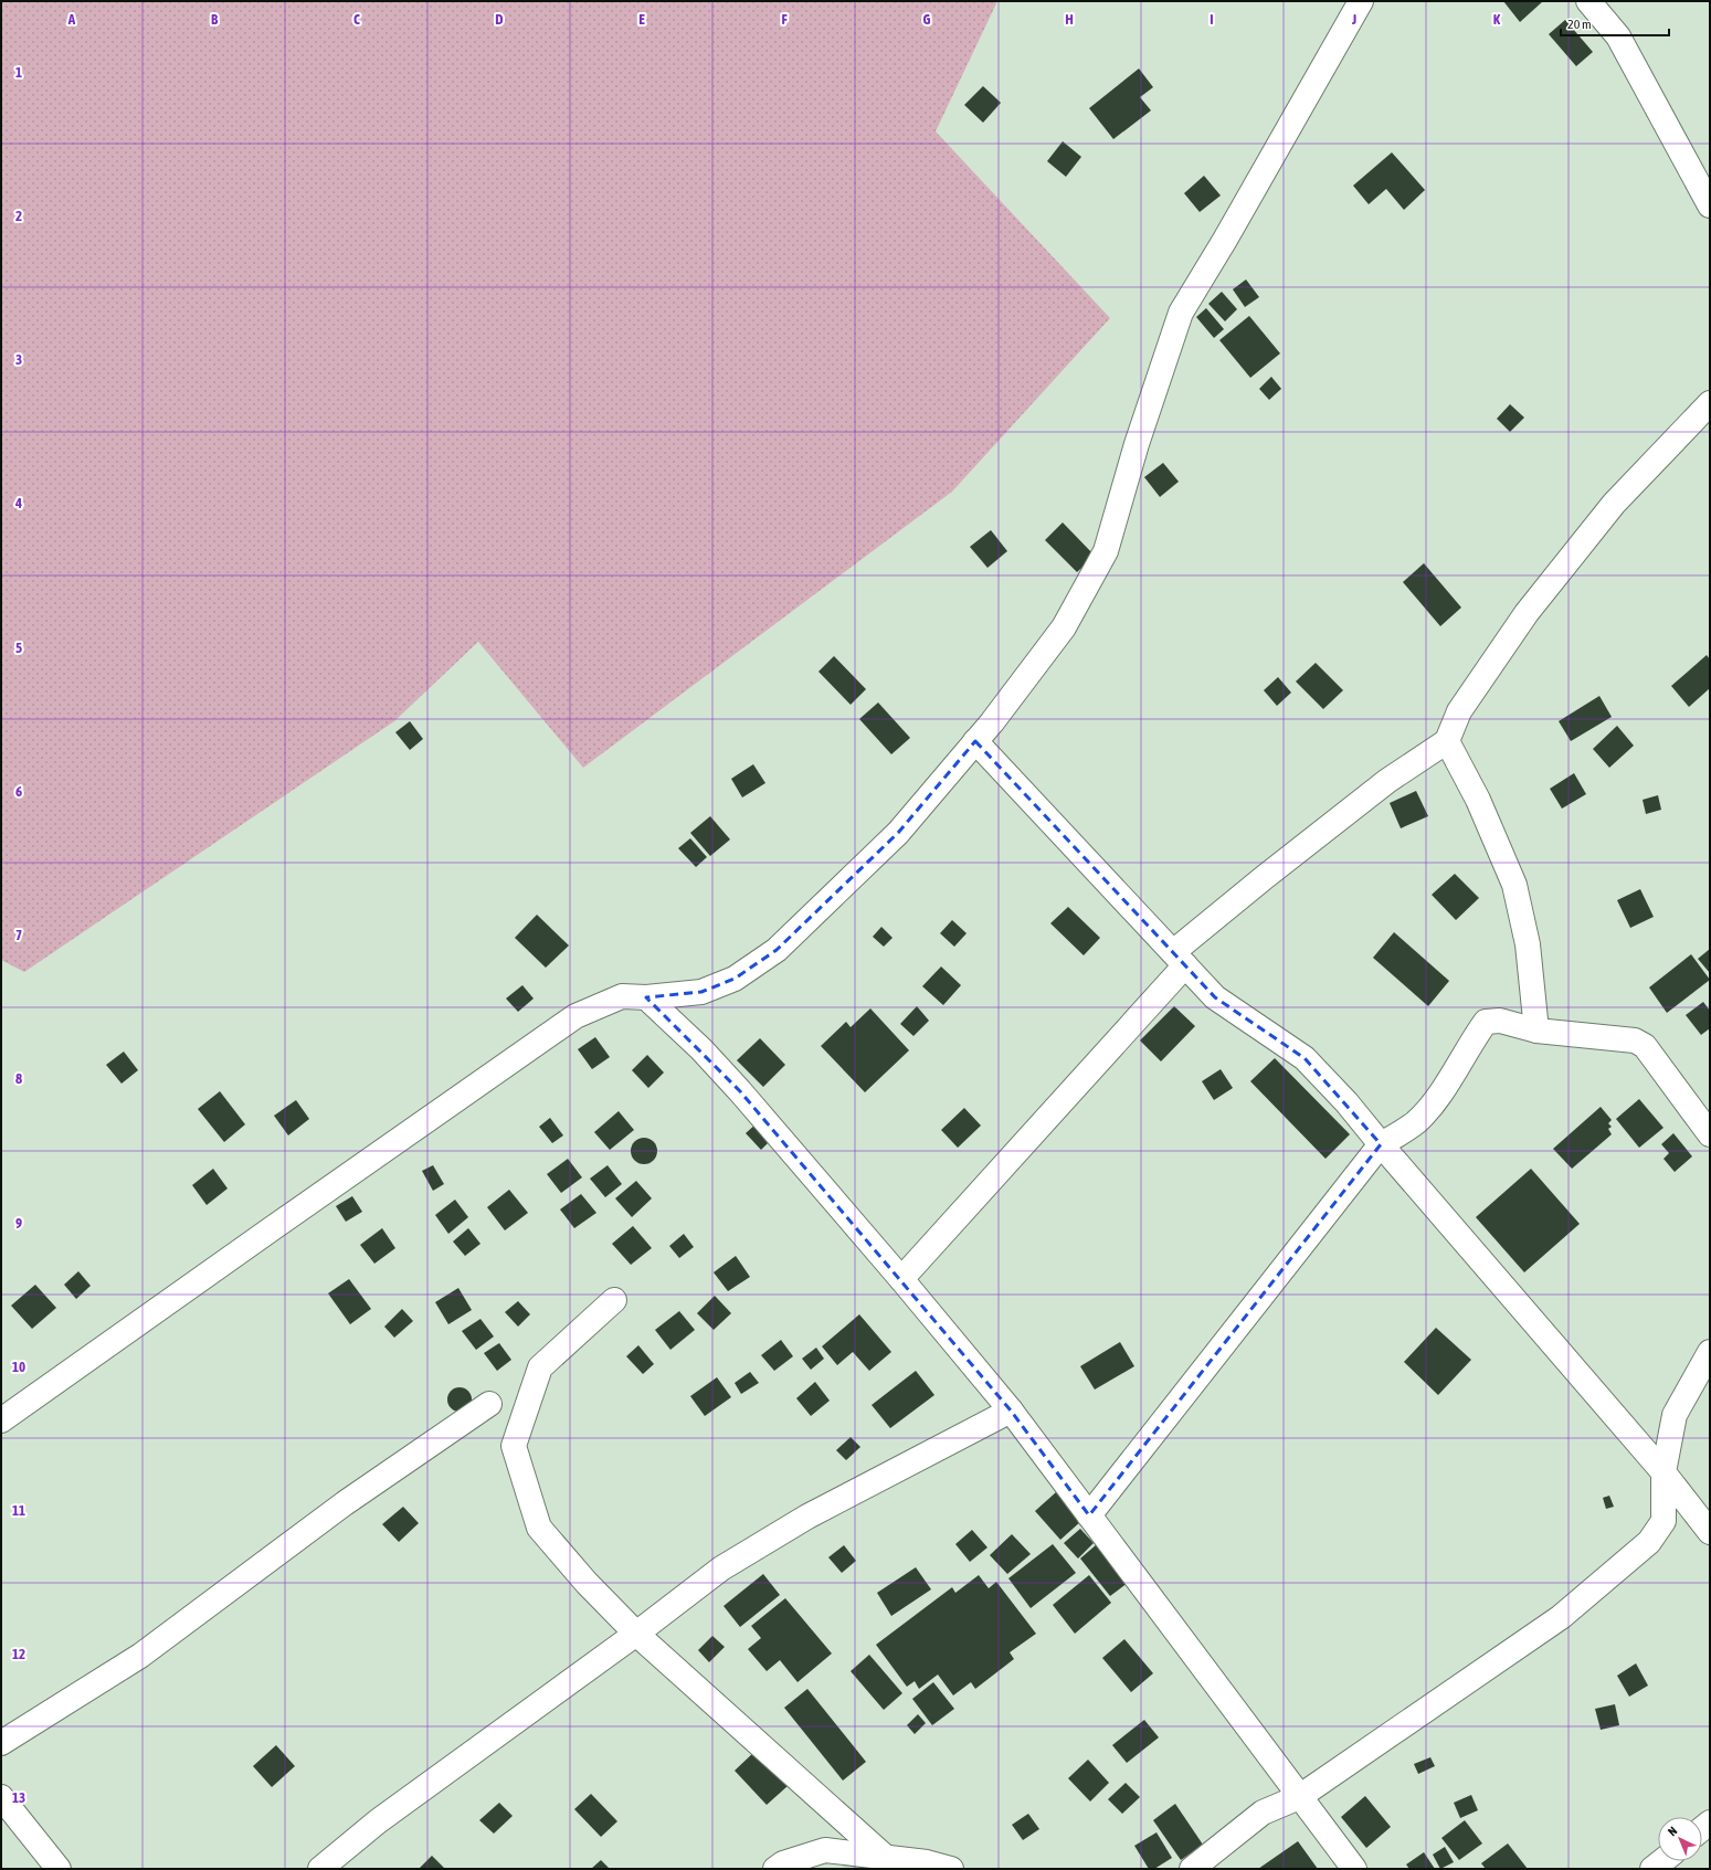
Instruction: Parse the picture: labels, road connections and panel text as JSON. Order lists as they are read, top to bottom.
{
  "scale_bar": "20 m",
  "north": "top left",
  "grid": {
    "columns": [
      "A",
      "B",
      "C",
      "D",
      "E",
      "F",
      "G",
      "H",
      "I",
      "J",
      "K"
    ],
    "rows": [
      "1",
      "2",
      "3",
      "4",
      "5",
      "6",
      "7",
      "8",
      "9",
      "10",
      "11",
      "12",
      "13"
    ]
  }
}
